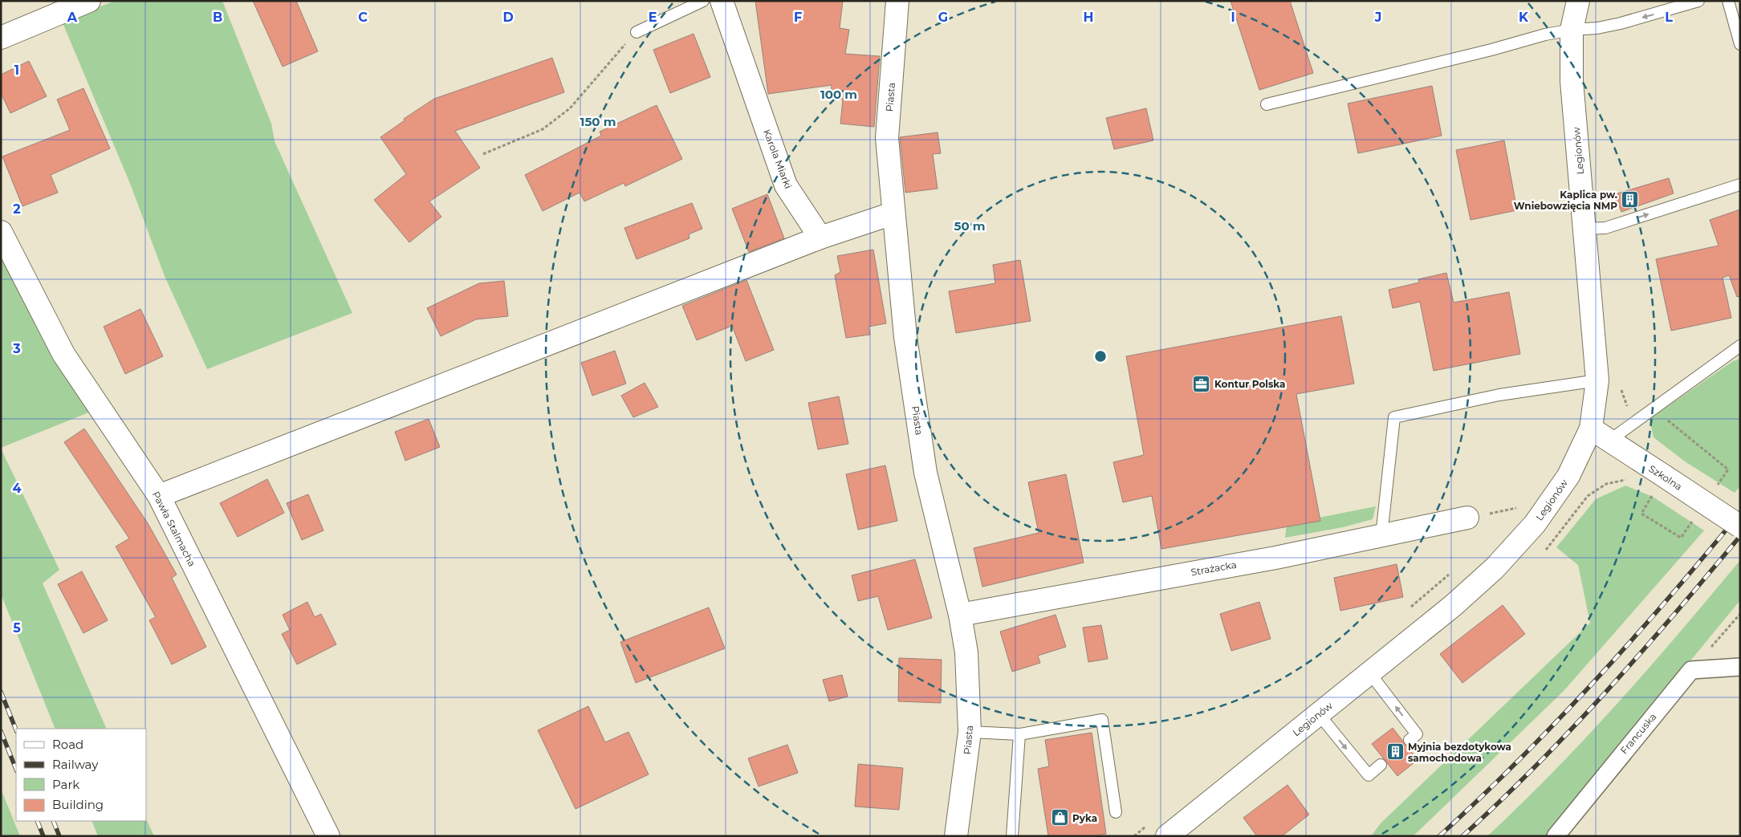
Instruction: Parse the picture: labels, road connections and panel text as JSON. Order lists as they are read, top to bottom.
{
  "streets": {
    "street": [
      "Piasta",
      "Legionów",
      "Karola Miarki",
      "Szkolna",
      "Pawła Stalmacha",
      "Strażacka",
      "Francuska"
    ]
  },
  "crossings": [
    ["Piasta", "Strażacka"],
    ["Legionów", "Szkolna"]
  ],
  "places": {
    "building": ["Kaplica pw. Wniebowzięcia NMP", "Myjnia bezdotykowa samochodowa"],
    "office": ["Kontur Polska"],
    "shop": ["Pyka"]
  },
  "legend": [
    "Road",
    "Railway",
    "Park",
    "Building"
  ],
  "grid": {
    "columns": [
      "A",
      "B",
      "C",
      "D",
      "E",
      "F",
      "G",
      "H",
      "I",
      "J",
      "K",
      "L"
    ],
    "rows": [
      "1",
      "2",
      "3",
      "4",
      "5"
    ]
  },
  "rings": ["100 m", "150 m", "50 m"]
}
